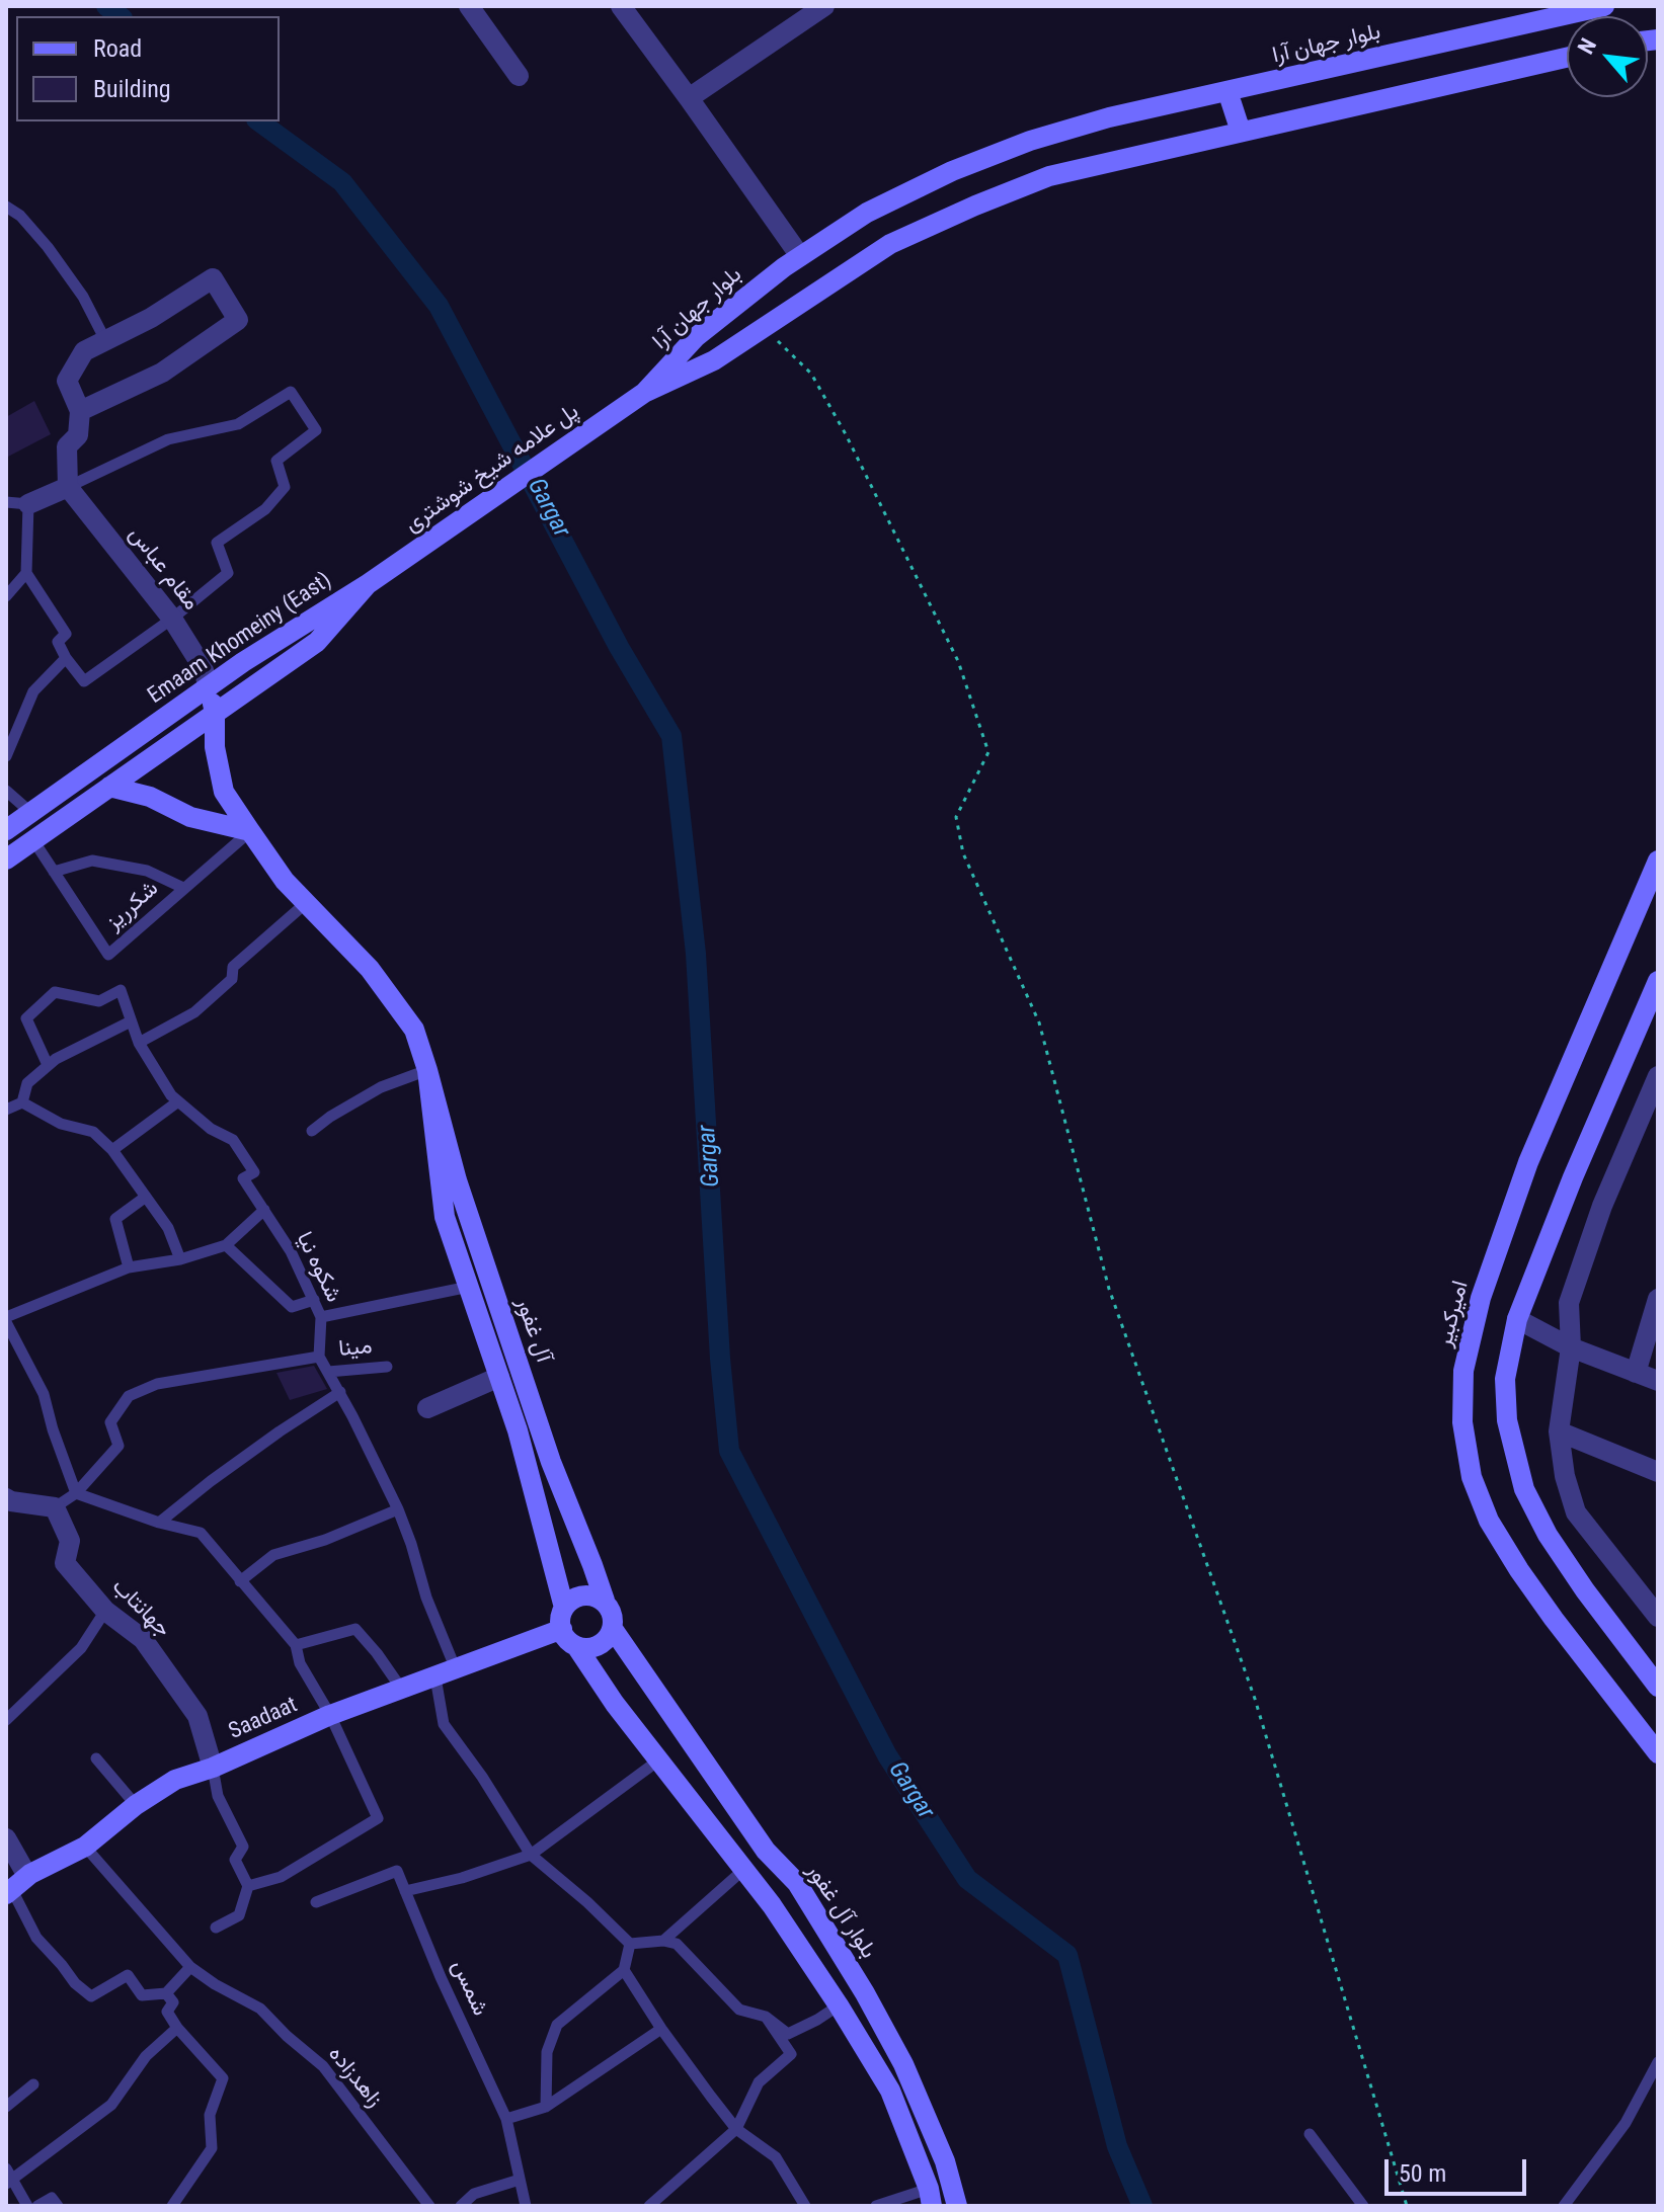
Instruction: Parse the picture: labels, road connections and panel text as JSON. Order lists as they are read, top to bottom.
{
  "streets": {
    "street": [
      "بلوار جهان آرا",
      "پل علامه شیخ شوشتری",
      "مقام عباس",
      "Emaam Khomeiny (East)",
      "امیرکبیر",
      "آل غفور",
      "جهانتاب",
      "Saadaat",
      "بلوار آل غفور"
    ],
    "lane": [
      "شکرریز",
      "شکوه نیا",
      "مینا",
      "شمس",
      "زاهدزاده"
    ]
  },
  "crossings": [
    ["بلوار جهان آرا", "پل علامه شیخ شوشتری"],
    ["پل علامه شیخ شوشتری", "Emaam Khomeiny (East)"],
    ["مقام عباس", "Emaam Khomeiny (East)"],
    ["مقام عباس", "آل غفور"],
    ["Emaam Khomeiny (East)", "آل غفور"],
    ["شکرریز", "آل غفور"],
    ["آل غفور", "Saadaat"],
    ["آل غفور", "بلوار آل غفور"],
    ["جهانتاب", "Saadaat"],
    ["Saadaat", "بلوار آل غفور"],
    ["Saadaat", "زاهدزاده"]
  ],
  "water": ["Gargar"],
  "legend": ["Road", "Building"],
  "scale_bar": "50 m",
  "north": "top left"
}
